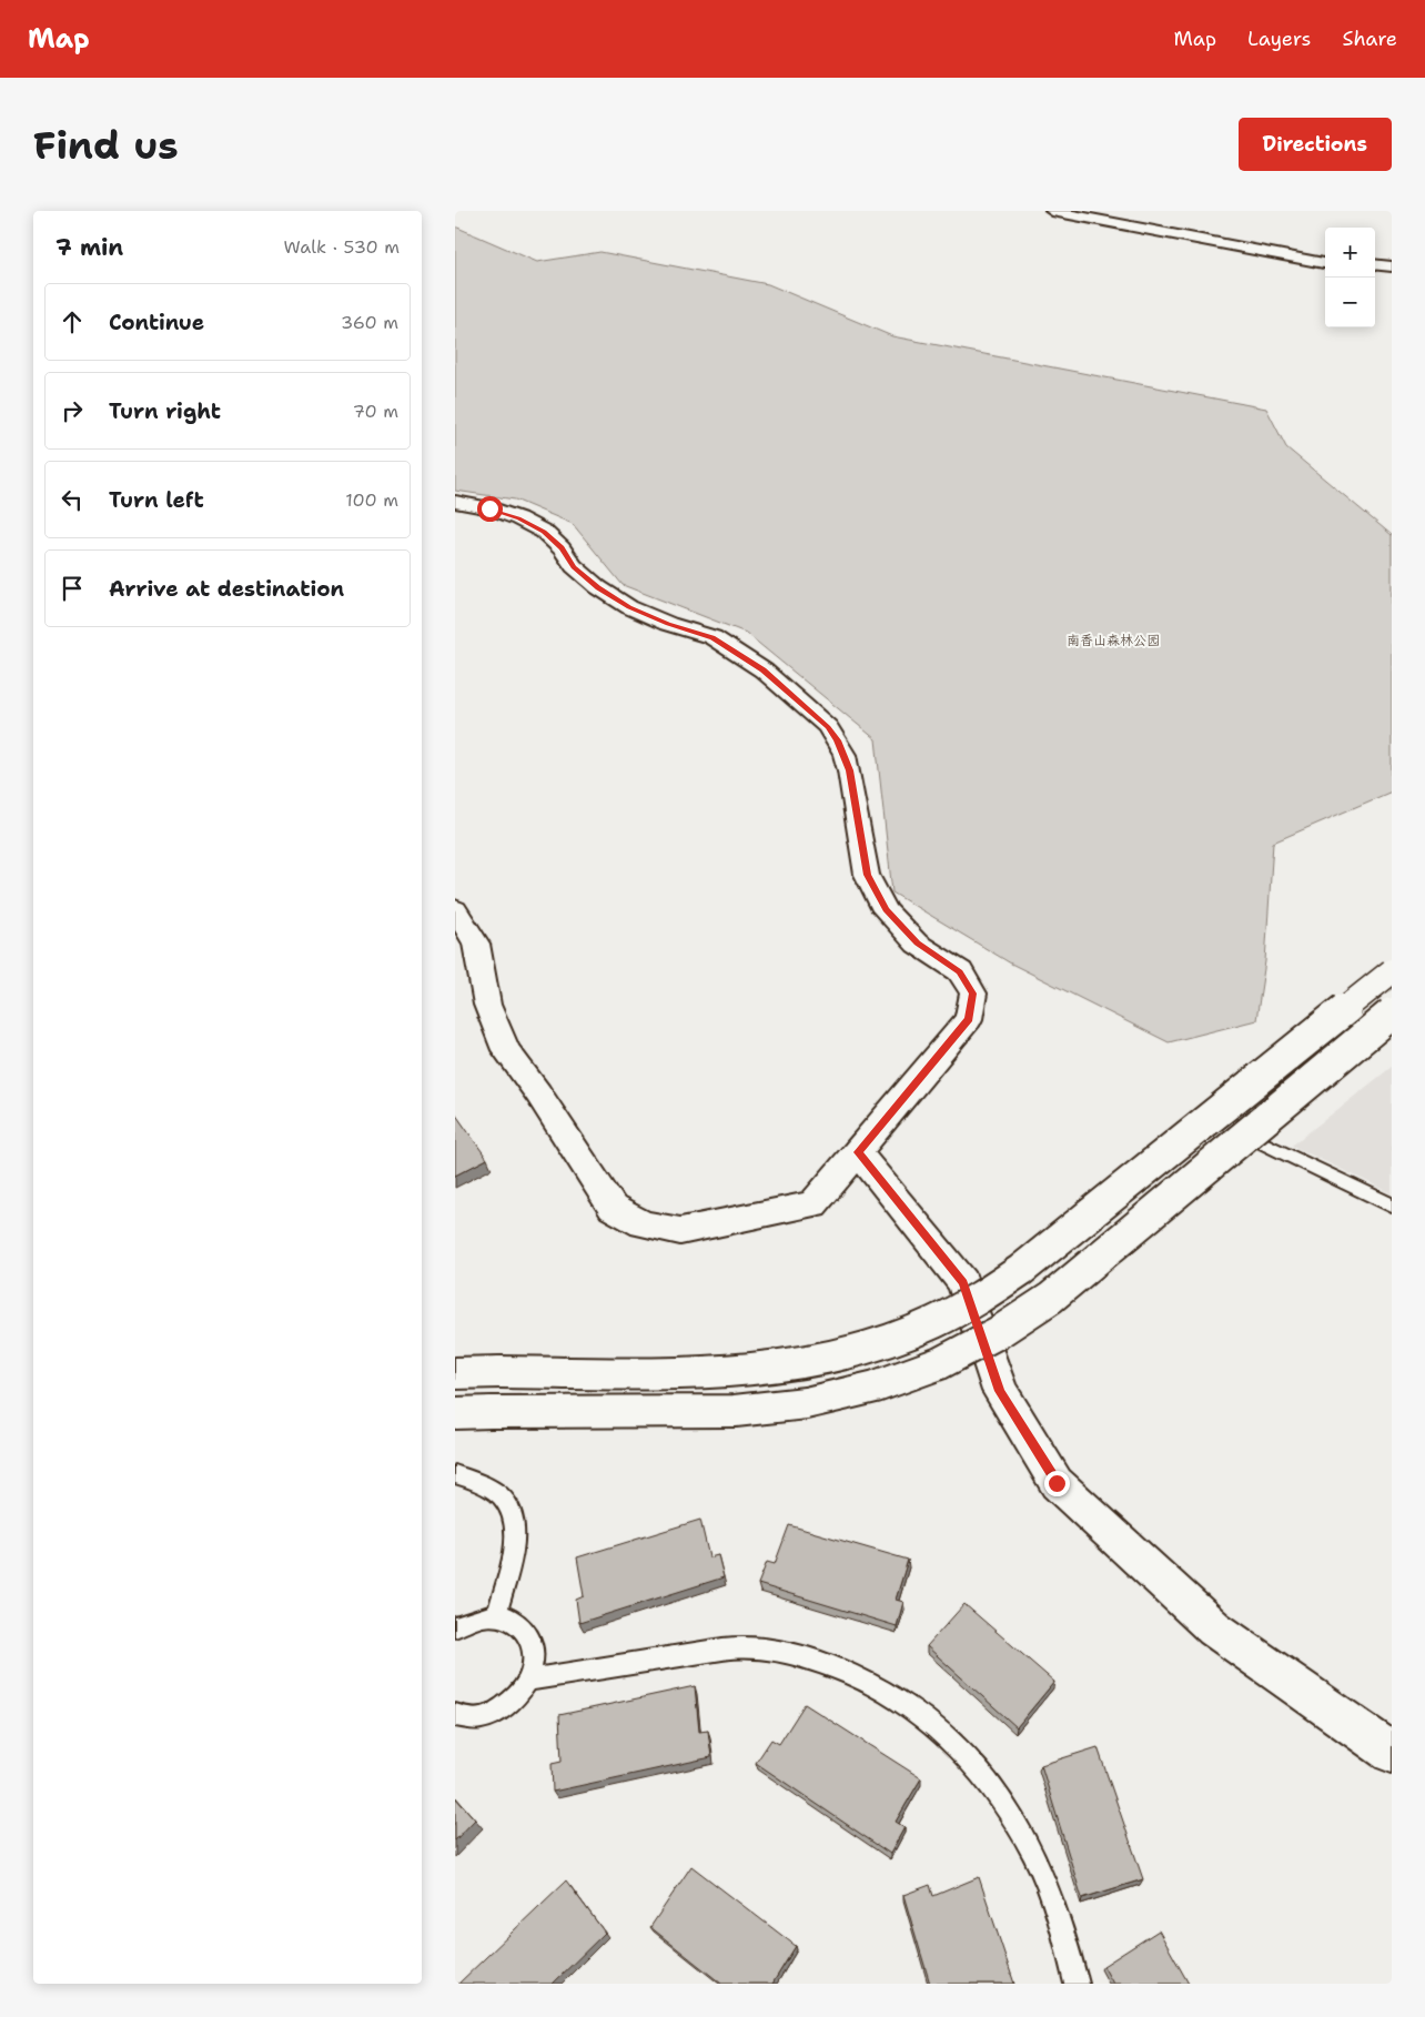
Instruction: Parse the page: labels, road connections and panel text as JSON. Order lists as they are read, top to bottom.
{
  "parks": ["南香山森林公园"],
  "page": {
    "header": "Map",
    "nav": ["Map", "Layers", "Share"],
    "buttons": "Directions",
    "title": "Find us",
    "heading": ["7 min", "Walk · 530 m"],
    "map_buttons": ["+", "−"],
    "list": [
      ["Continue", "360 m"],
      ["Turn right", "70 m"],
      ["Turn left", "100 m"],
      "Arrive at destination"
    ]
  }
}
